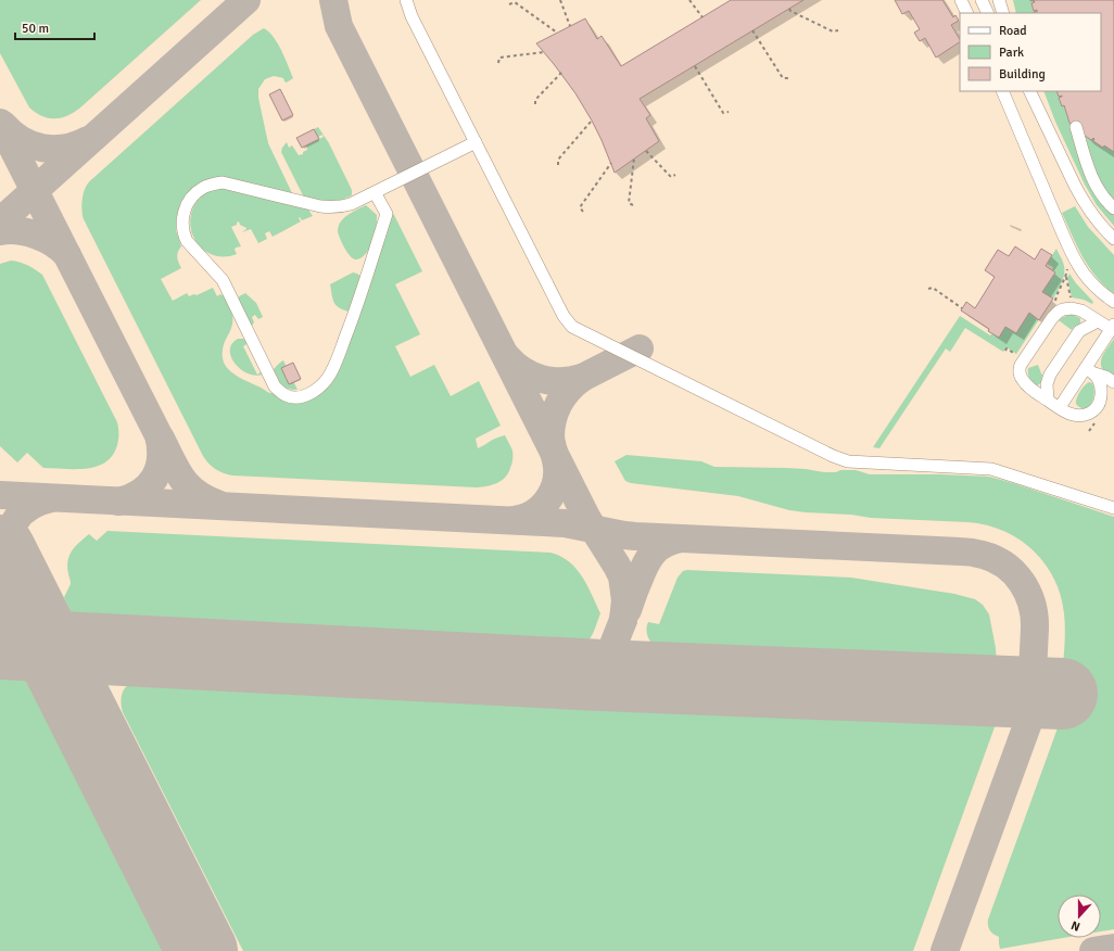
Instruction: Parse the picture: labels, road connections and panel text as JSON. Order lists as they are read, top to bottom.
{
  "legend": ["Road", "Park", "Building"],
  "scale_bar": "50 m",
  "north": "bottom"
}
